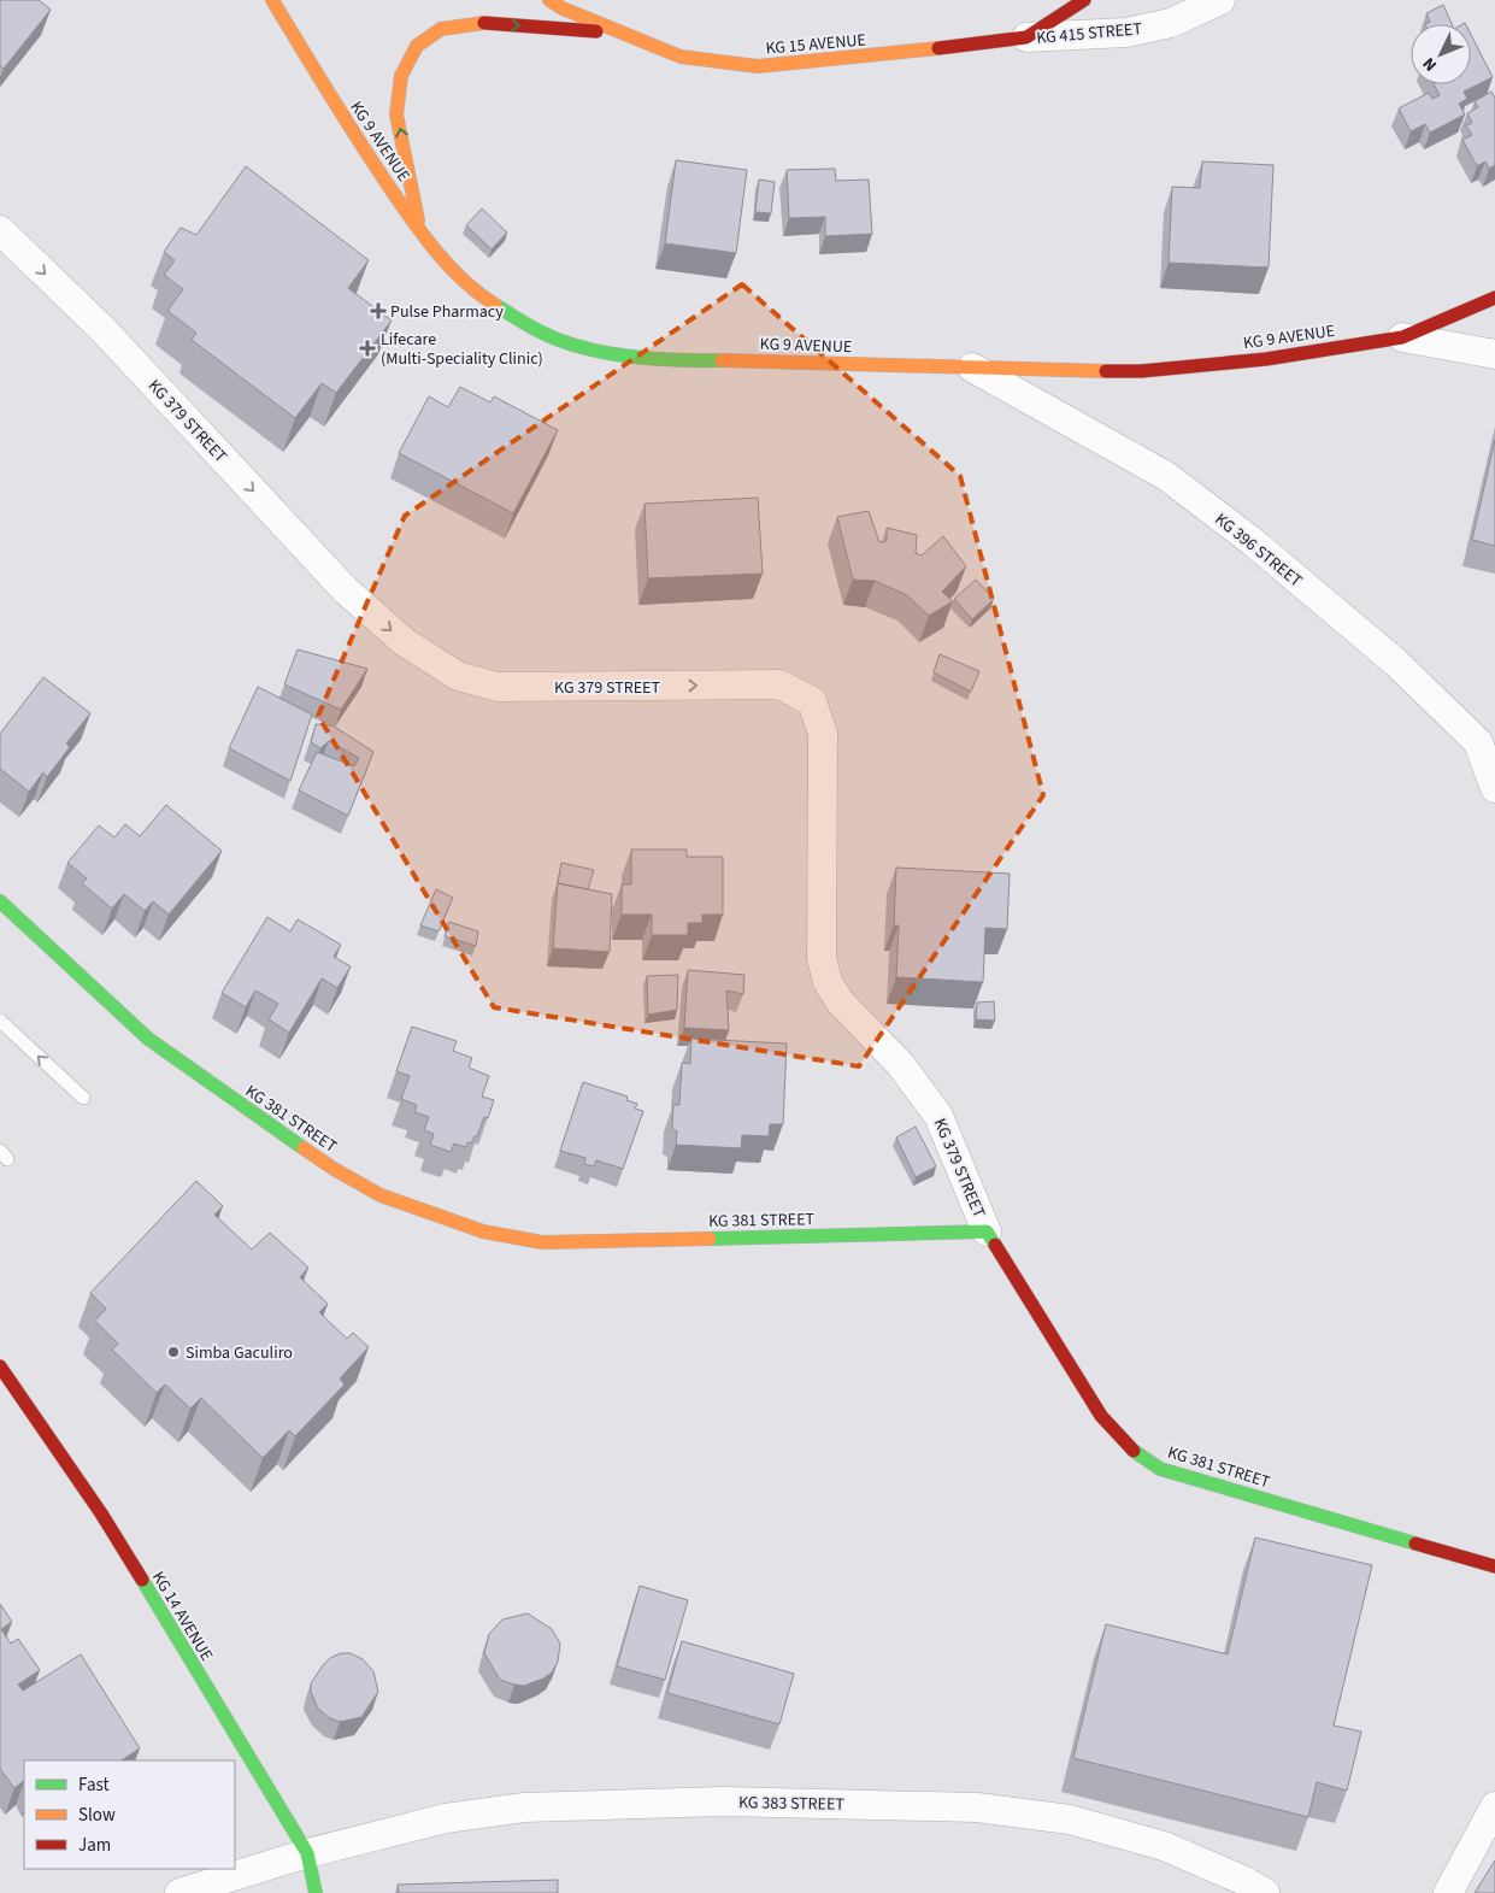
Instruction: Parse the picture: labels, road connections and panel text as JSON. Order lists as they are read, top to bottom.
{
  "streets": {
    "main road": [
      "KG 15 AVENUE",
      "KG 9 AVENUE",
      "KG 381 STREET",
      "KG 14 AVENUE"
    ],
    "street": [
      "KG 415 STREET",
      "KG 379 STREET",
      "KG 396 STREET",
      "KG 383 STREET"
    ]
  },
  "crossings": [
    ["KG 415 STREET", "KG 15 AVENUE"],
    ["KG 9 AVENUE", "KG 396 STREET"],
    ["KG 379 STREET", "KG 381 STREET"],
    ["KG 14 AVENUE", "KG 383 STREET"]
  ],
  "one_way": ["KG 379 STREET"],
  "places": {
    "health": ["Pulse Pharmacy", "Lifecare (Multi-Speciality Clinic)"],
    "other": ["Simba Gaculiro"]
  },
  "legend": ["Fast", "Slow", "Jam"],
  "north": "bottom left"
}
